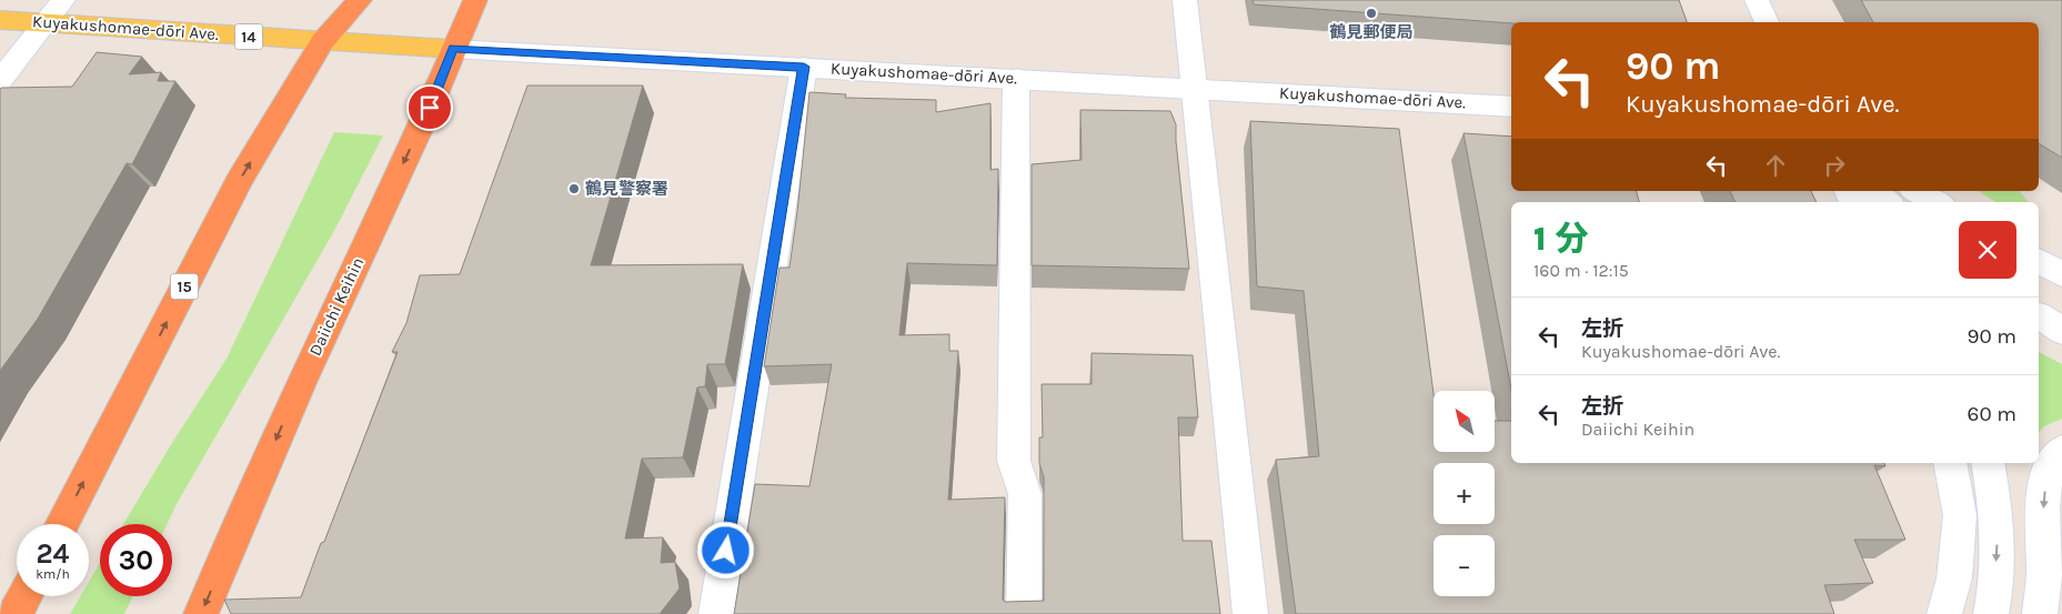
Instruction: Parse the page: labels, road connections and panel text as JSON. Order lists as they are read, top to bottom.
{
  "streets": {
    "highway": ["15", "Daiichi Keihin"],
    "main road": ["Kuyakushomae-dōri Ave.", "14"]
  },
  "crossings": [
    ["Kuyakushomae-dōri Ave.", "15"],
    ["Kuyakushomae-dōri Ave.", "Daiichi Keihin"]
  ],
  "places": ["鶴見郵便局", "鶴見警察署"],
  "north": "top left",
  "page": {
    "turn": ["90 m", "Kuyakushomae-dōri Ave."],
    "heading": ["1 分", "160 m · 12:15"],
    "list": [
      {
        "name": "左折",
        "note": "Kuyakushomae-dōri Ave.",
        "value": "90 m"
      },
      {
        "name": "左折",
        "note": "Daiichi Keihin",
        "value": "60 m"
      }
    ],
    "map_buttons": ["+", "−"],
    "speed": "24 km/h",
    "limit": "30"
  }
}
